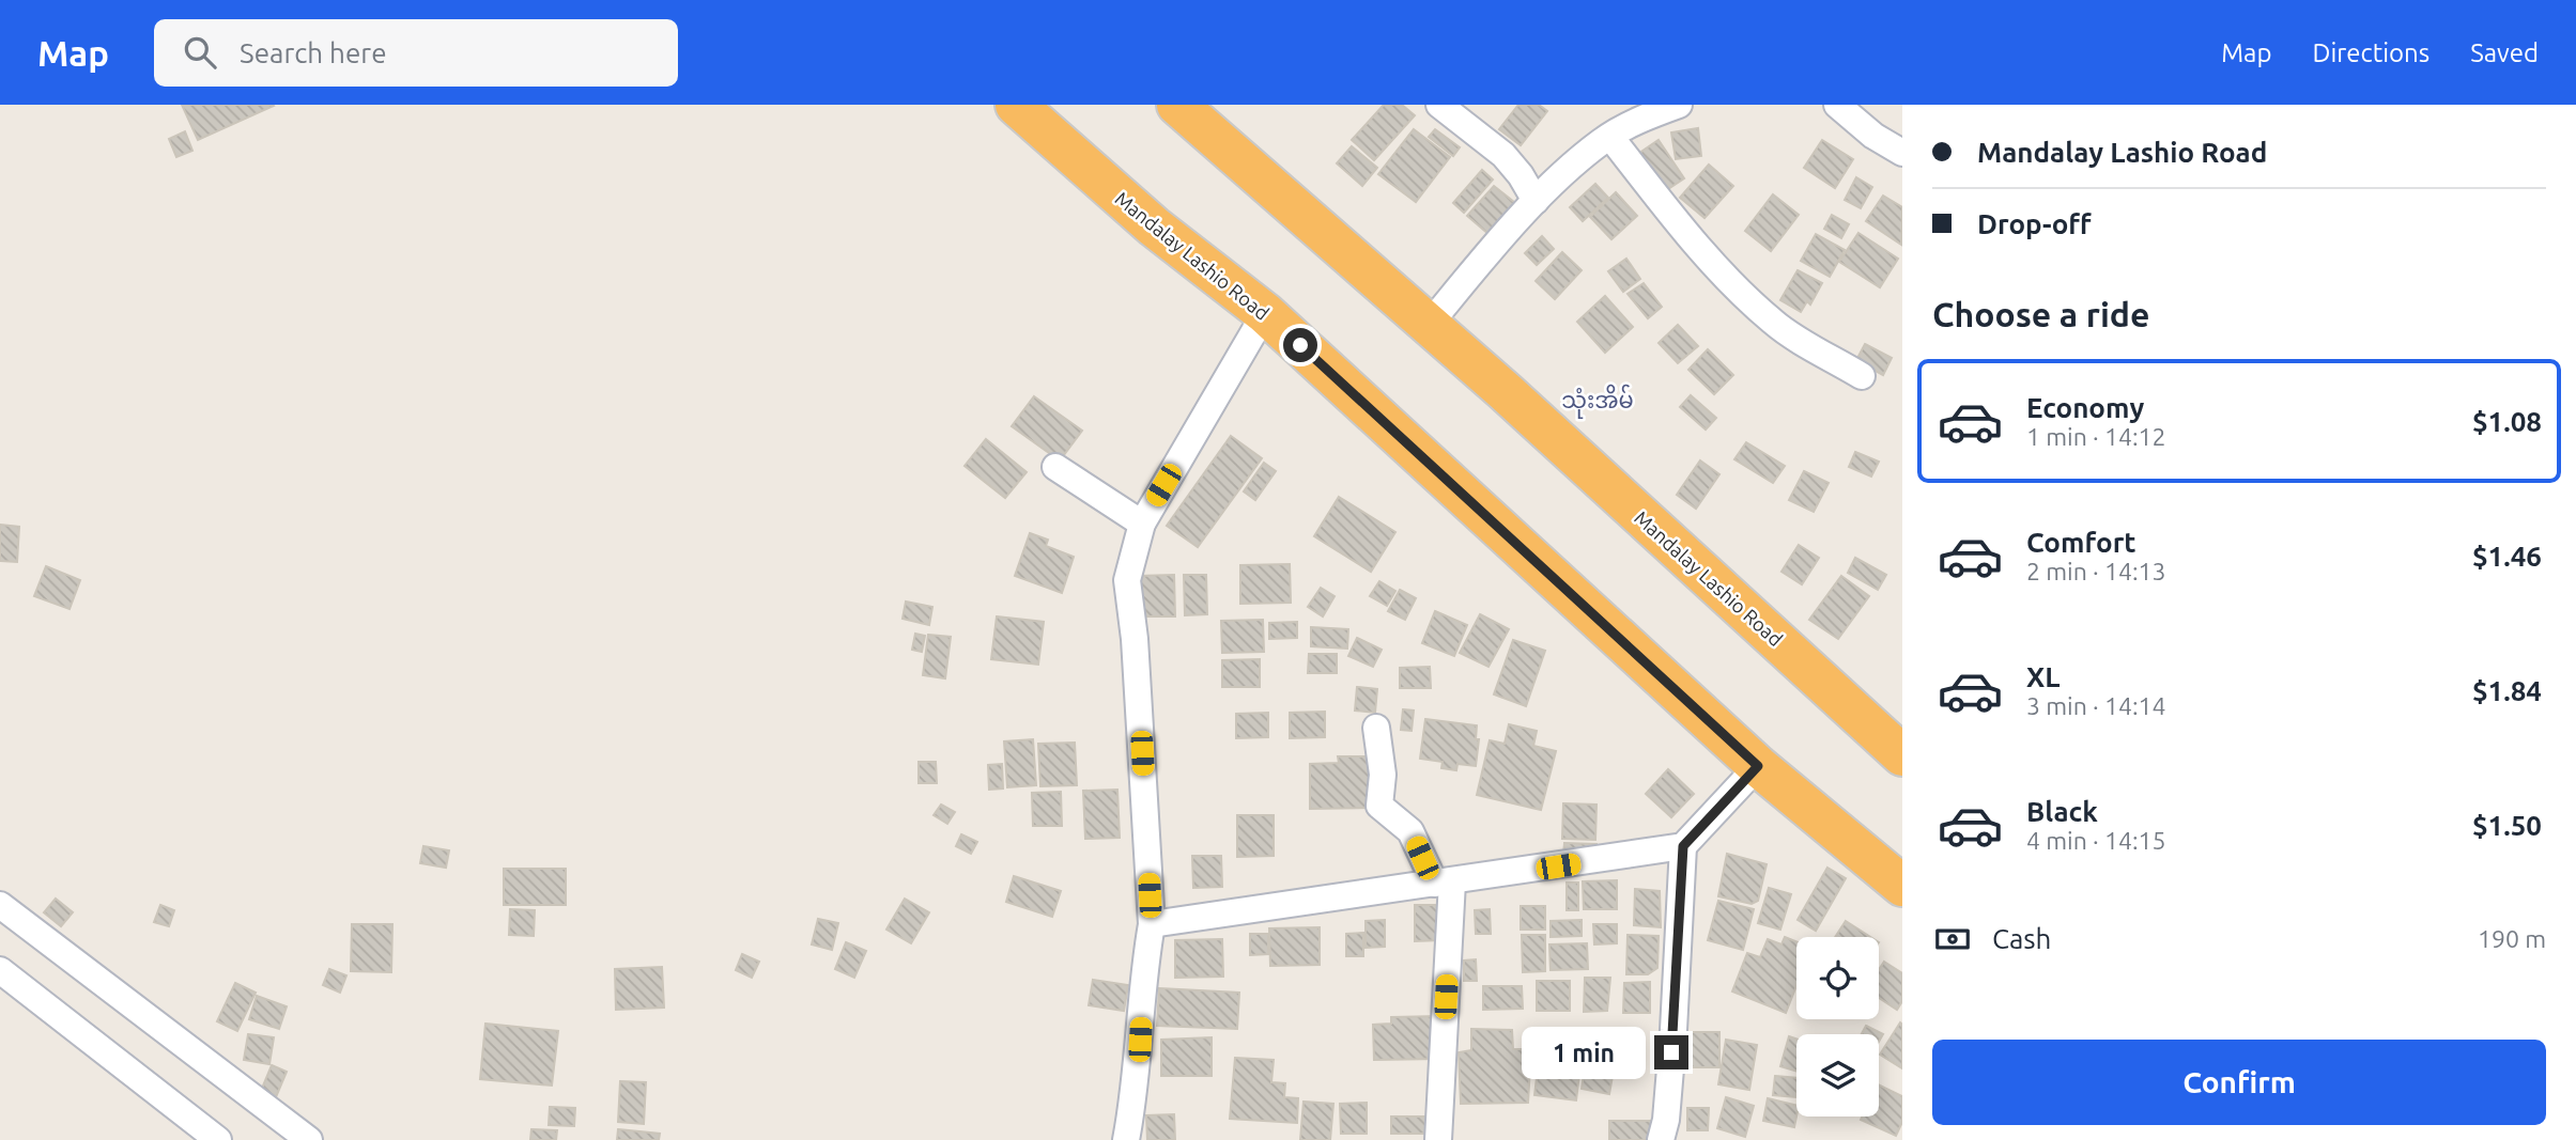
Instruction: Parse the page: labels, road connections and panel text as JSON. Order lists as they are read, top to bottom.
{
  "streets": {
    "highway": ["Mandalay Lashio Road"]
  },
  "districts": ["သုံးအိမ်"],
  "page": {
    "header": "Map",
    "search": "Search here",
    "nav": ["Map", "Directions", "Saved"],
    "banner": ["Mandalay Lashio Road", "Drop-off"],
    "heading": "Choose a ride",
    "list": [
      {
        "name": "Economy",
        "note": "1 min · 14:12",
        "value": "$1.08"
      },
      {
        "name": "Comfort",
        "note": "2 min · 14:13",
        "value": "$1.46"
      },
      {
        "name": "XL",
        "note": "3 min · 14:14",
        "value": "$1.84"
      },
      {
        "name": "Black",
        "note": "4 min · 14:15",
        "value": "$1.50"
      }
    ],
    "pay": ["Cash", "190 m"],
    "buttons": "Confirm",
    "bubble": "1 min"
  }
}
